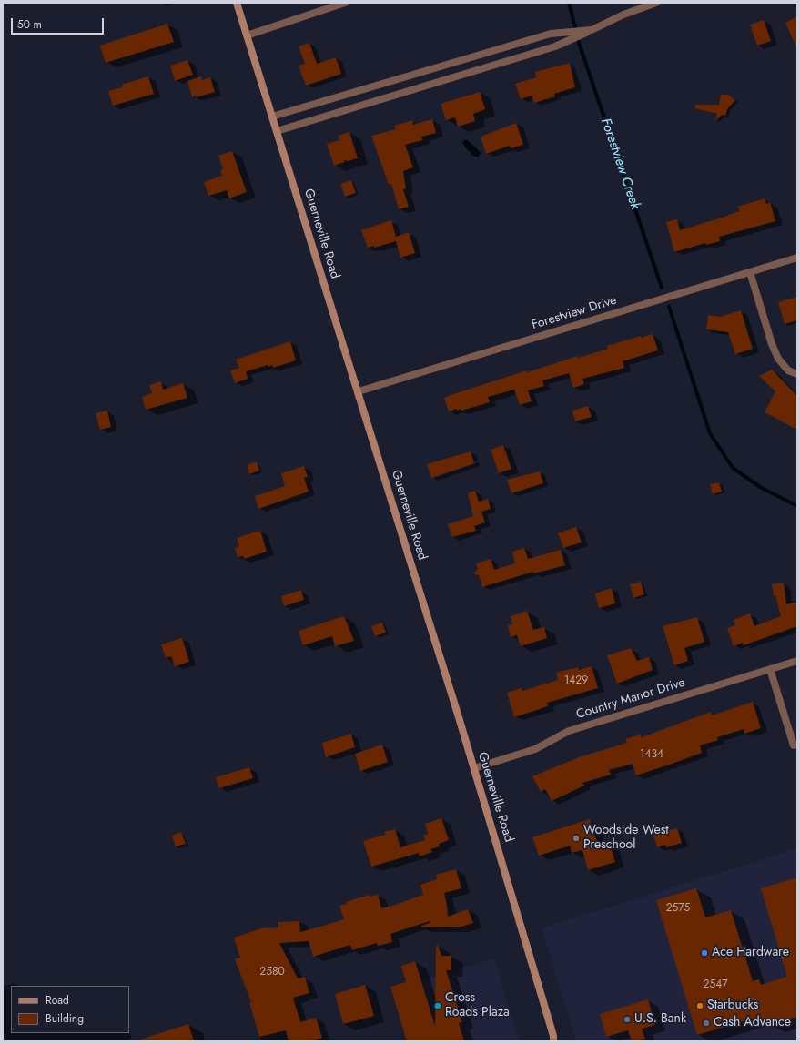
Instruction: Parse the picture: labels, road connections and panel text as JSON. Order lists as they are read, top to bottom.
{
  "streets": {
    "main road": ["Guerneville Road"],
    "street": ["Forestview Drive", "Country Manor Drive"]
  },
  "crossings": [
    ["Guerneville Road", "Forestview Drive"],
    ["Guerneville Road", "Country Manor Drive"]
  ],
  "water": ["Forestview Creek"],
  "places": [
    "Woodside West Preschool",
    "Ace Hardware",
    "Cross Roads Plaza",
    "Starbucks",
    "U.S. Bank",
    "Cash Advance"
  ],
  "house_numbers": [
    "1429",
    "1434",
    "2575",
    "2580",
    "2547"
  ],
  "legend": ["Road", "Building"],
  "scale_bar": "50 m"
}
